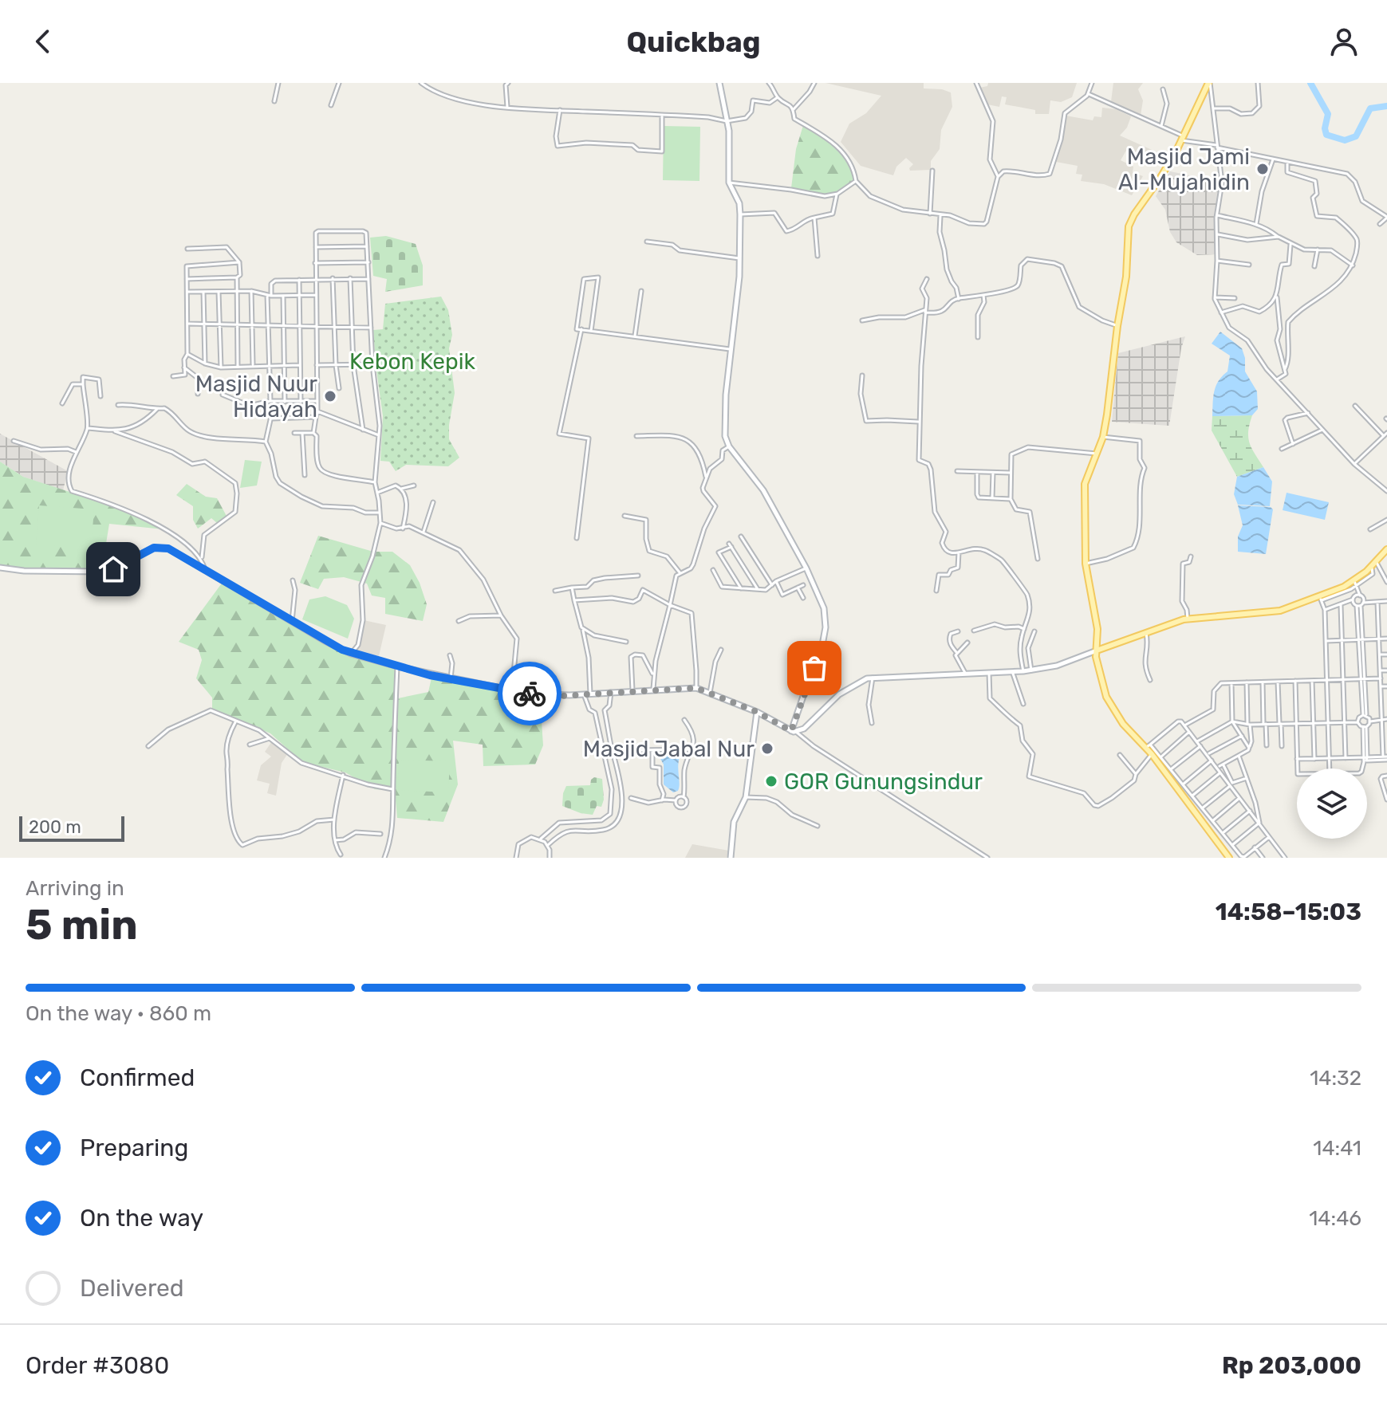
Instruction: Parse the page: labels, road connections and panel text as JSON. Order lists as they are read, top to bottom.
{
  "parks": ["Kebon Kepik"],
  "places": [
    "Masjid Jami Al-Mujahidin",
    "Masjid Nuur Hidayah",
    "Masjid Jabal Nur",
    "GOR Gunungsindur"
  ],
  "scale_bar": "200 m",
  "page": {
    "header": "Quickbag",
    "scale": "200 m",
    "heading": ["5 min", "Arriving in", "14:58–15:03"],
    "panel": ["Order #3080", "Rp 203,000"],
    "bar": "On the way · 860 m",
    "list": [
      ["Confirmed", "14:32"],
      ["Preparing", "14:41"],
      ["On the way", "14:46"],
      "Delivered"
    ]
  }
}
